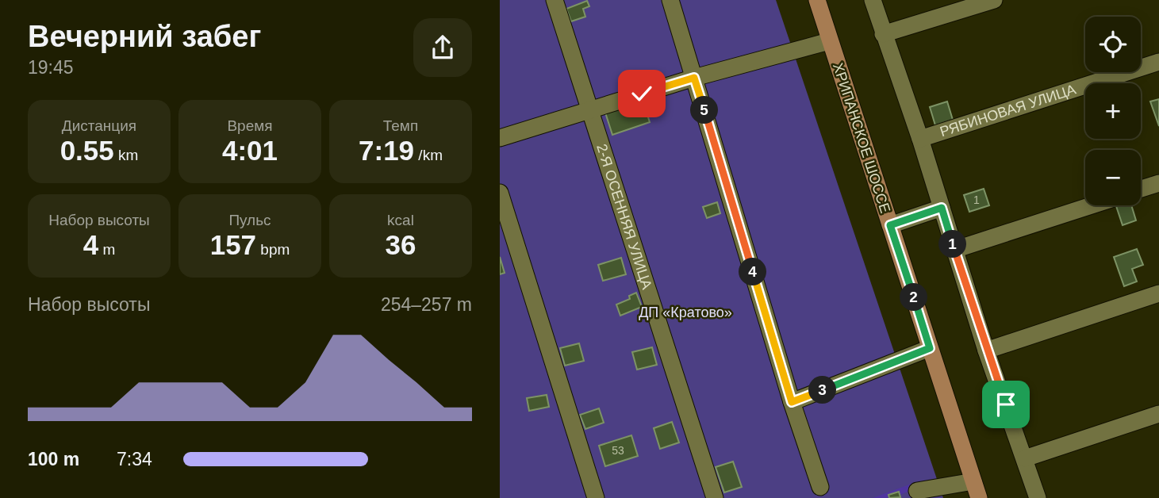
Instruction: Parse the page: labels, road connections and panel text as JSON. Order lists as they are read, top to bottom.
{
  "streets": {
    "main road": ["ХРИПАНСКОЕ ШОССЕ"],
    "street": ["РЯБИНОВАЯ УЛИЦА", "2-Я ОСЕННЯЯ УЛИЦА"]
  },
  "parks": ["ДП «Кратово»"],
  "house_numbers": ["1", "53"],
  "page": {
    "heading": ["Вечерний забег", "19:45"],
    "map_buttons": ["+", "−"],
    "stats": [
      ["Дистанция", "0.55 km"],
      ["Время", "4:01"],
      ["Темп", "7:19 /km"],
      ["Набор высоты", "4 m"],
      ["Пульс", "157 bpm"],
      ["kcal", "36"]
    ],
    "pins": [
      "5",
      "1",
      "4",
      "2",
      "3"
    ],
    "chart": ["Набор высоты", "254–257 m"],
    "list": [
      {
        "name": "100 m",
        "note": "7:34"
      }
    ]
  }
}
